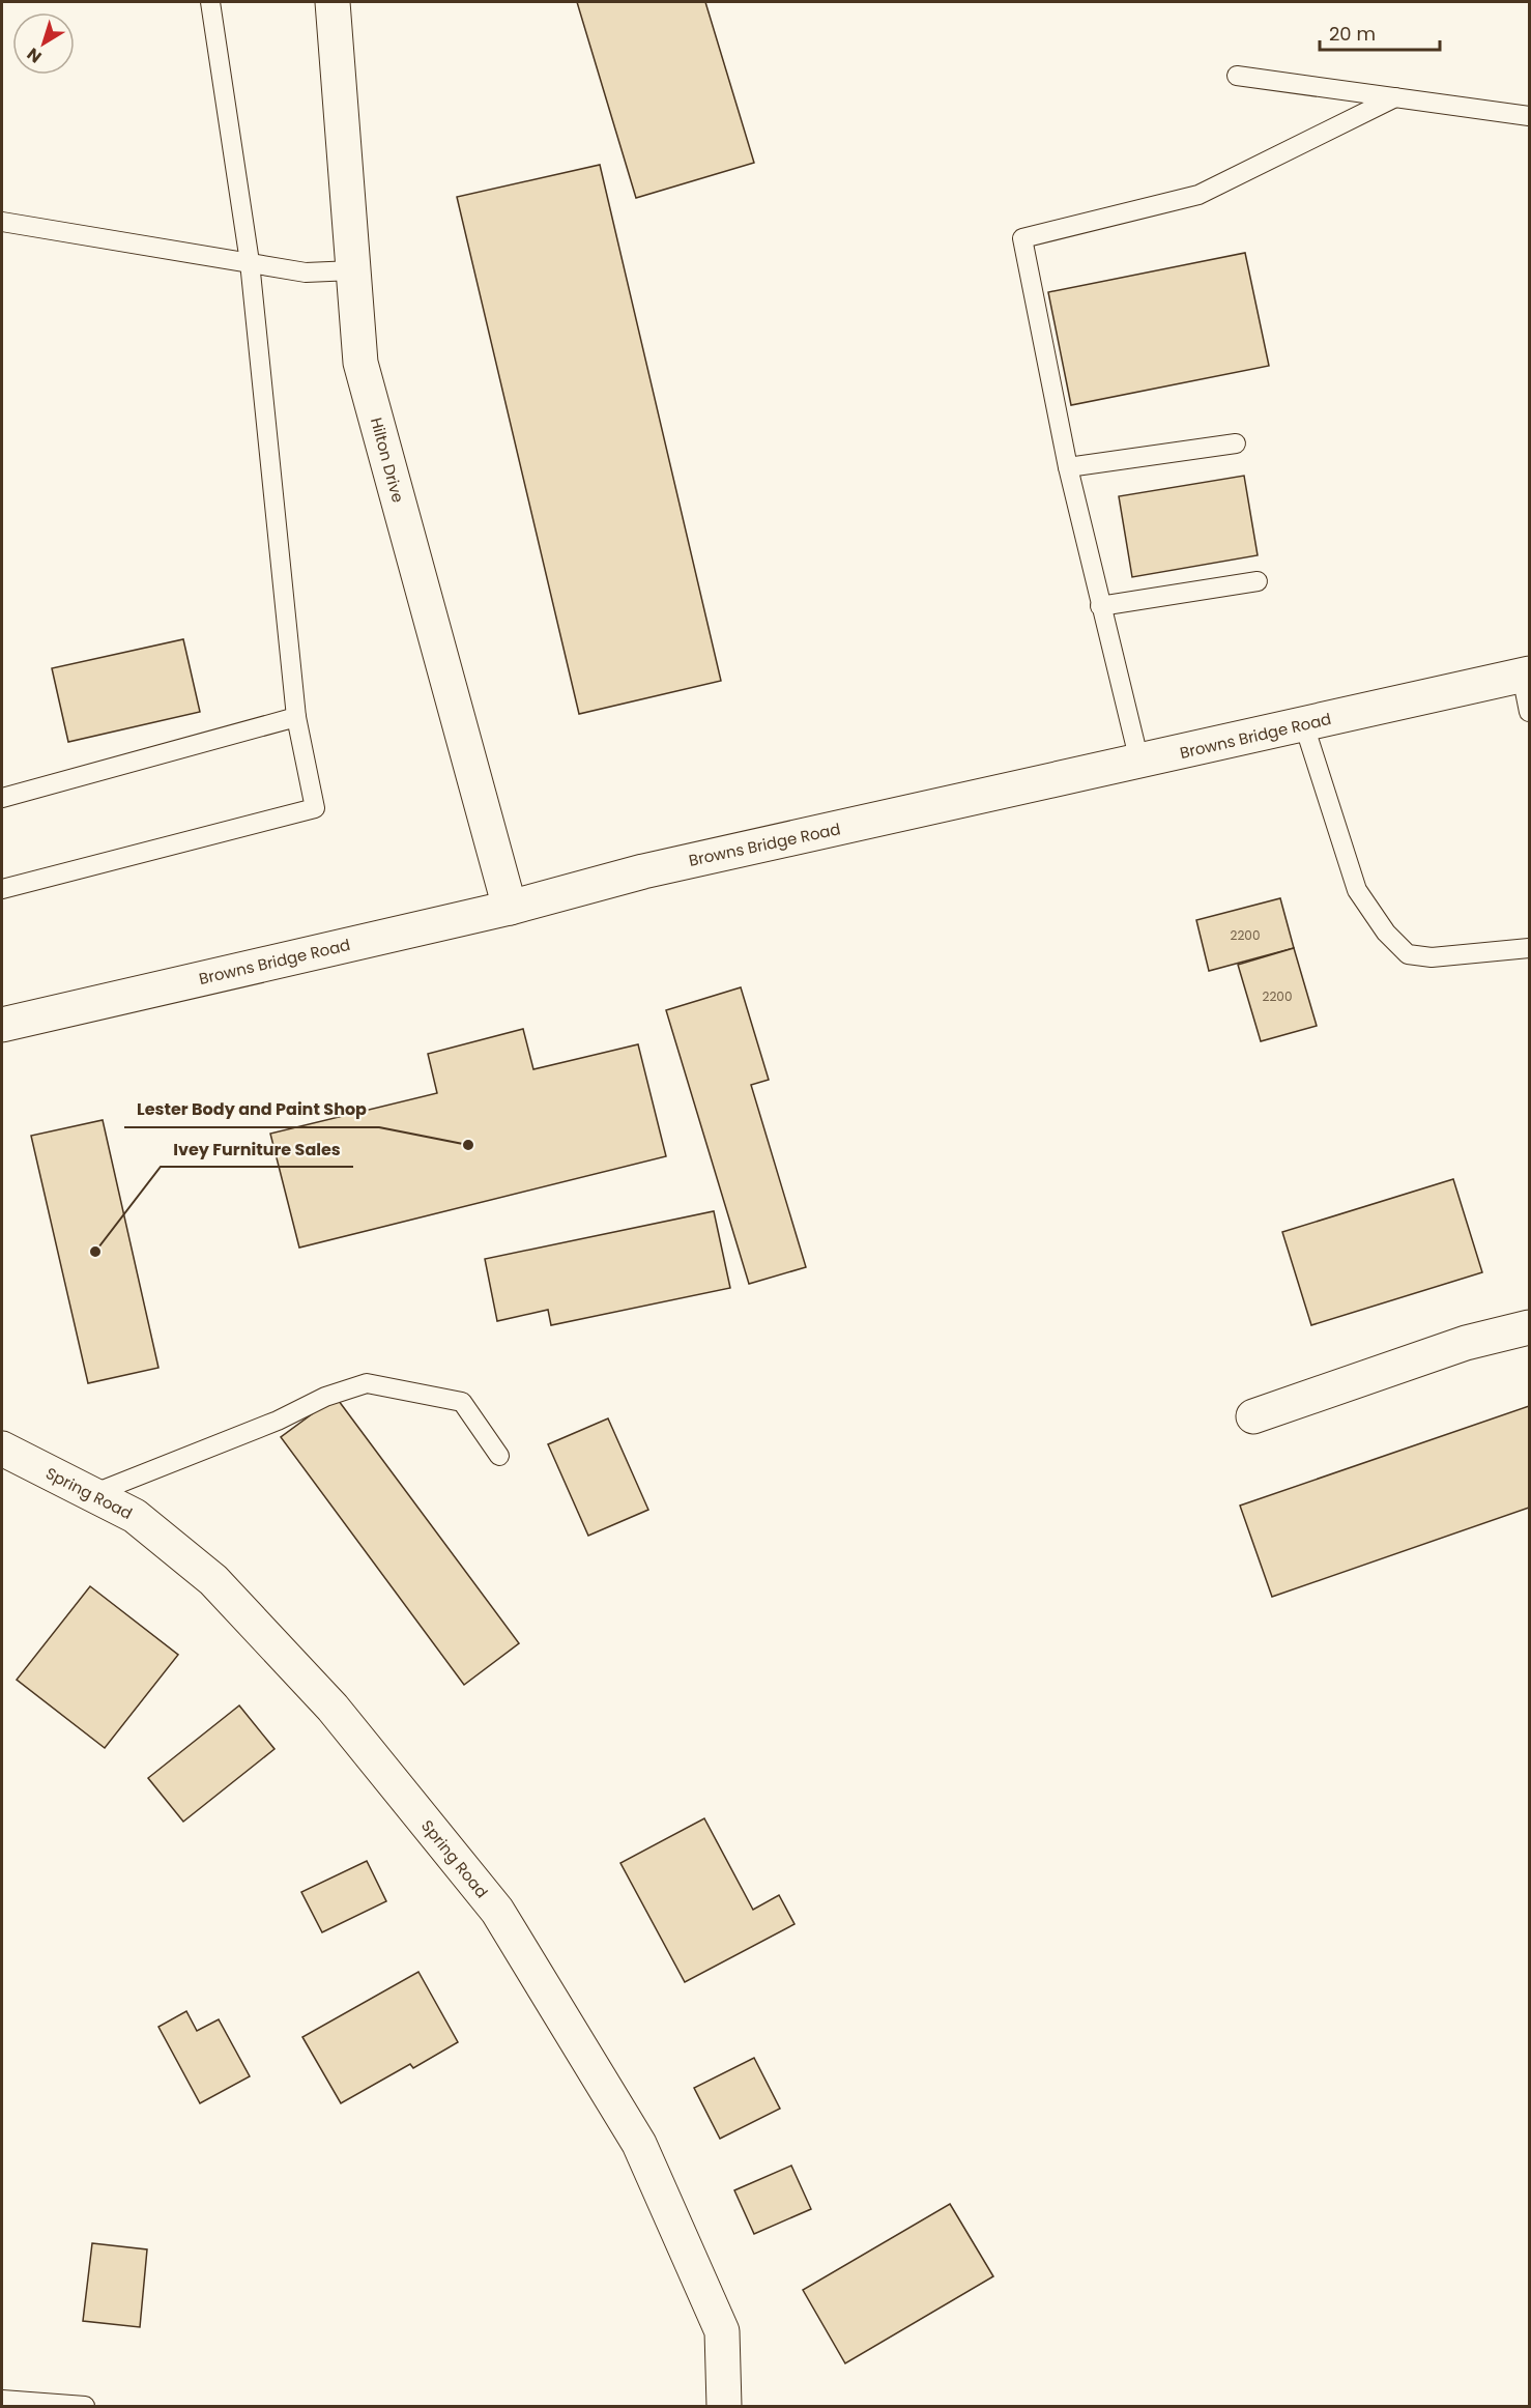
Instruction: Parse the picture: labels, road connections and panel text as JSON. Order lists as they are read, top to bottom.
{
  "streets": {
    "street": ["Hilton Drive", "Browns Bridge Road", "Spring Road"]
  },
  "crossings": [
    ["Hilton Drive", "Browns Bridge Road"]
  ],
  "places": ["Lester Body and Paint Shop", "Ivey Furniture Sales"],
  "house_numbers": ["2200", "2200"],
  "scale_bar": "20 m",
  "north": "bottom left"
}
